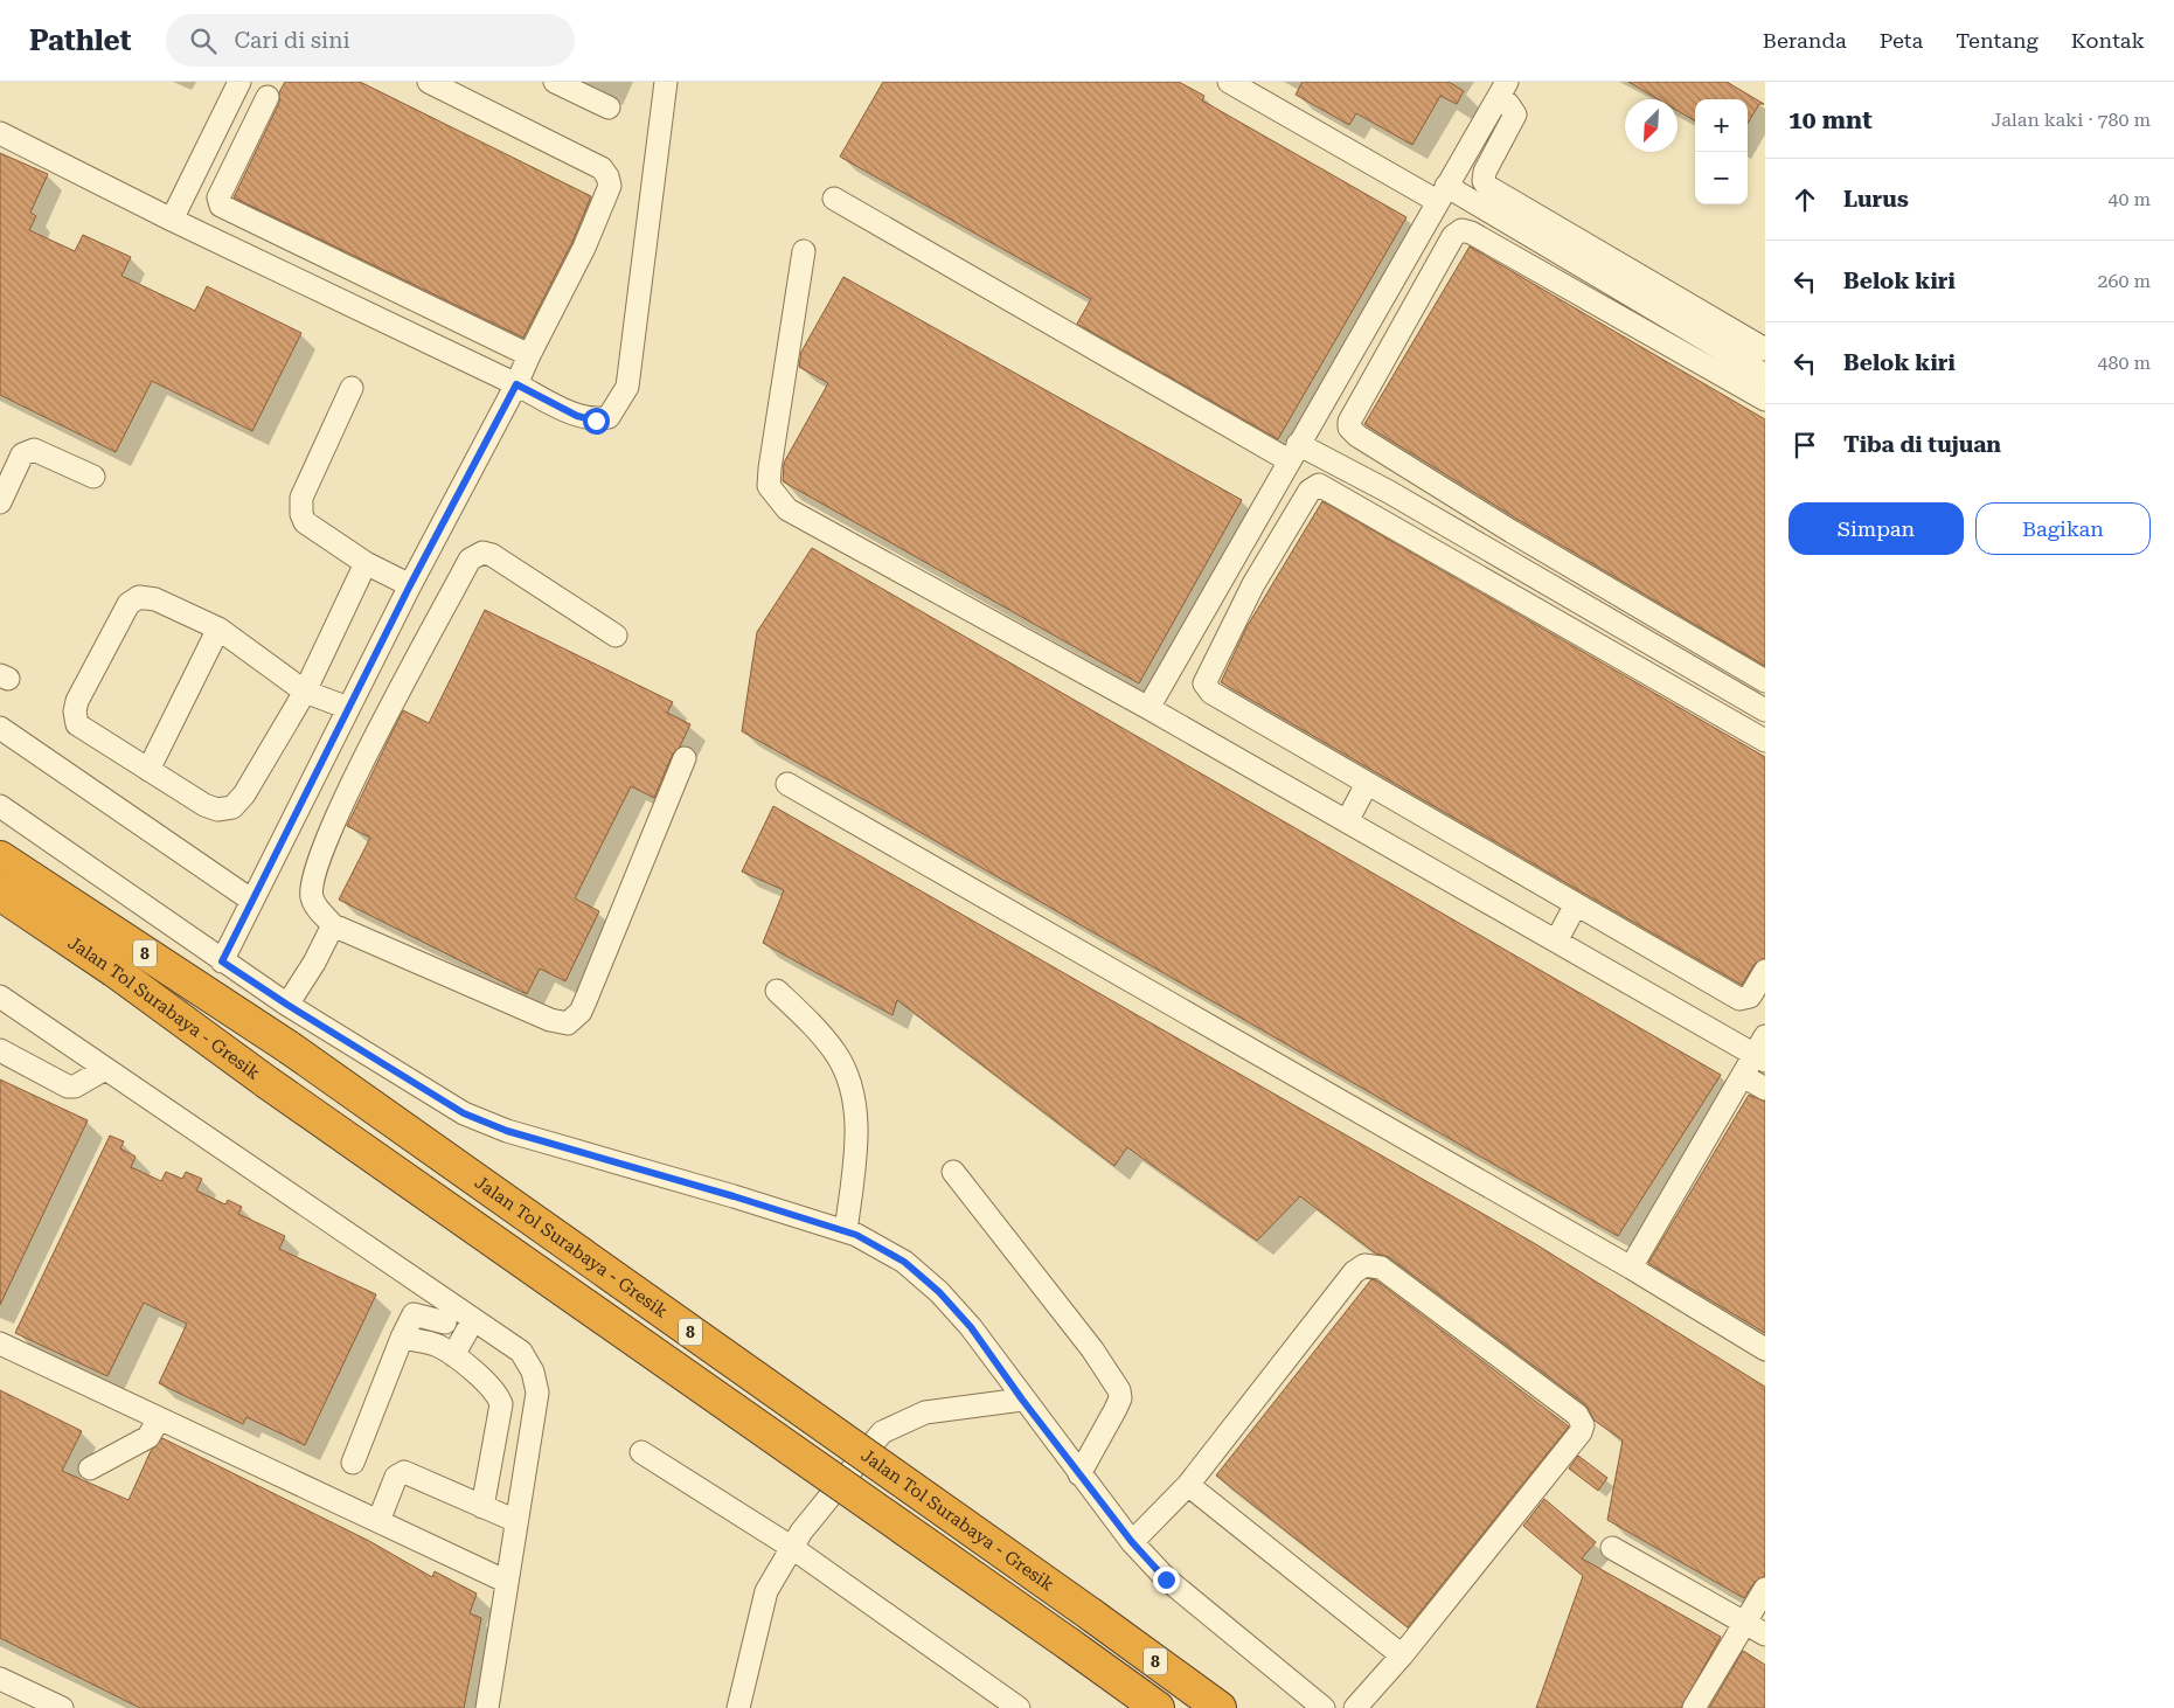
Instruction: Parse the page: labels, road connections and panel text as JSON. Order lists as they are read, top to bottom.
{
  "streets": {
    "highway": ["8", "Jalan Tol Surabaya - Gresik"]
  },
  "north": "bottom left",
  "page": {
    "header": "Pathlet",
    "search": "Cari di sini",
    "nav": [
      "Beranda",
      "Peta",
      "Tentang",
      "Kontak"
    ],
    "heading": ["10 mnt", "Jalan kaki · 780 m"],
    "map_buttons": ["+", "−"],
    "list": [
      ["Lurus", "40 m"],
      ["Belok kiri", "260 m"],
      ["Belok kiri", "480 m"],
      "Tiba di tujuan"
    ],
    "buttons": ["Simpan", "Bagikan"]
  }
}
